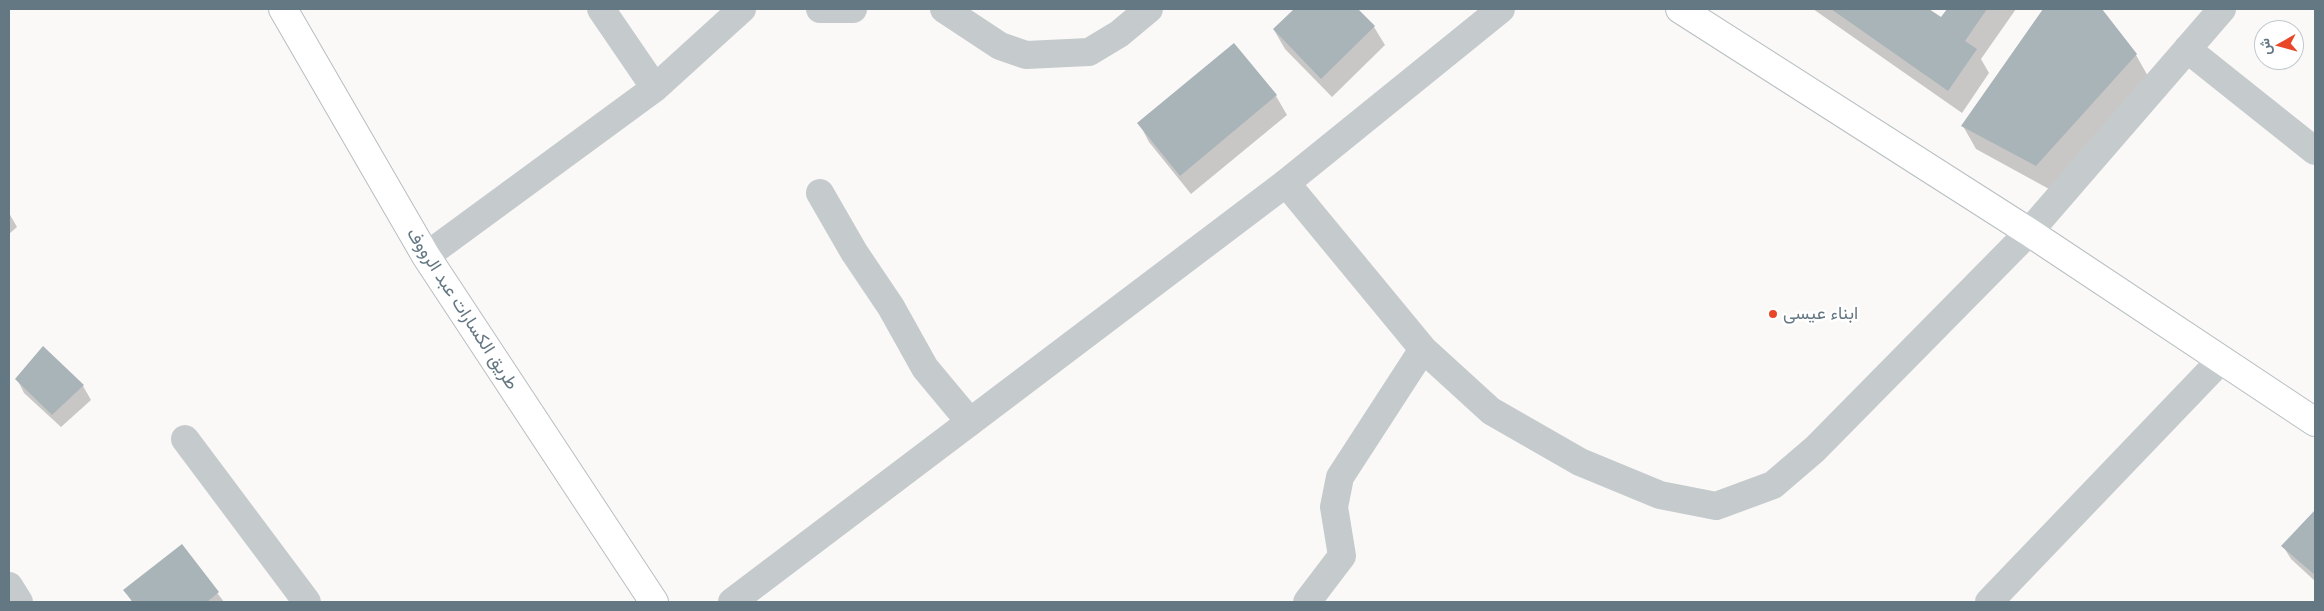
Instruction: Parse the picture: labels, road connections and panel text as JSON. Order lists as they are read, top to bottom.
{
  "streets": {
    "main road": ["طريق الكسارات عبد الرووف"]
  },
  "places": ["ابناء عيسى"],
  "north": "left"
}
